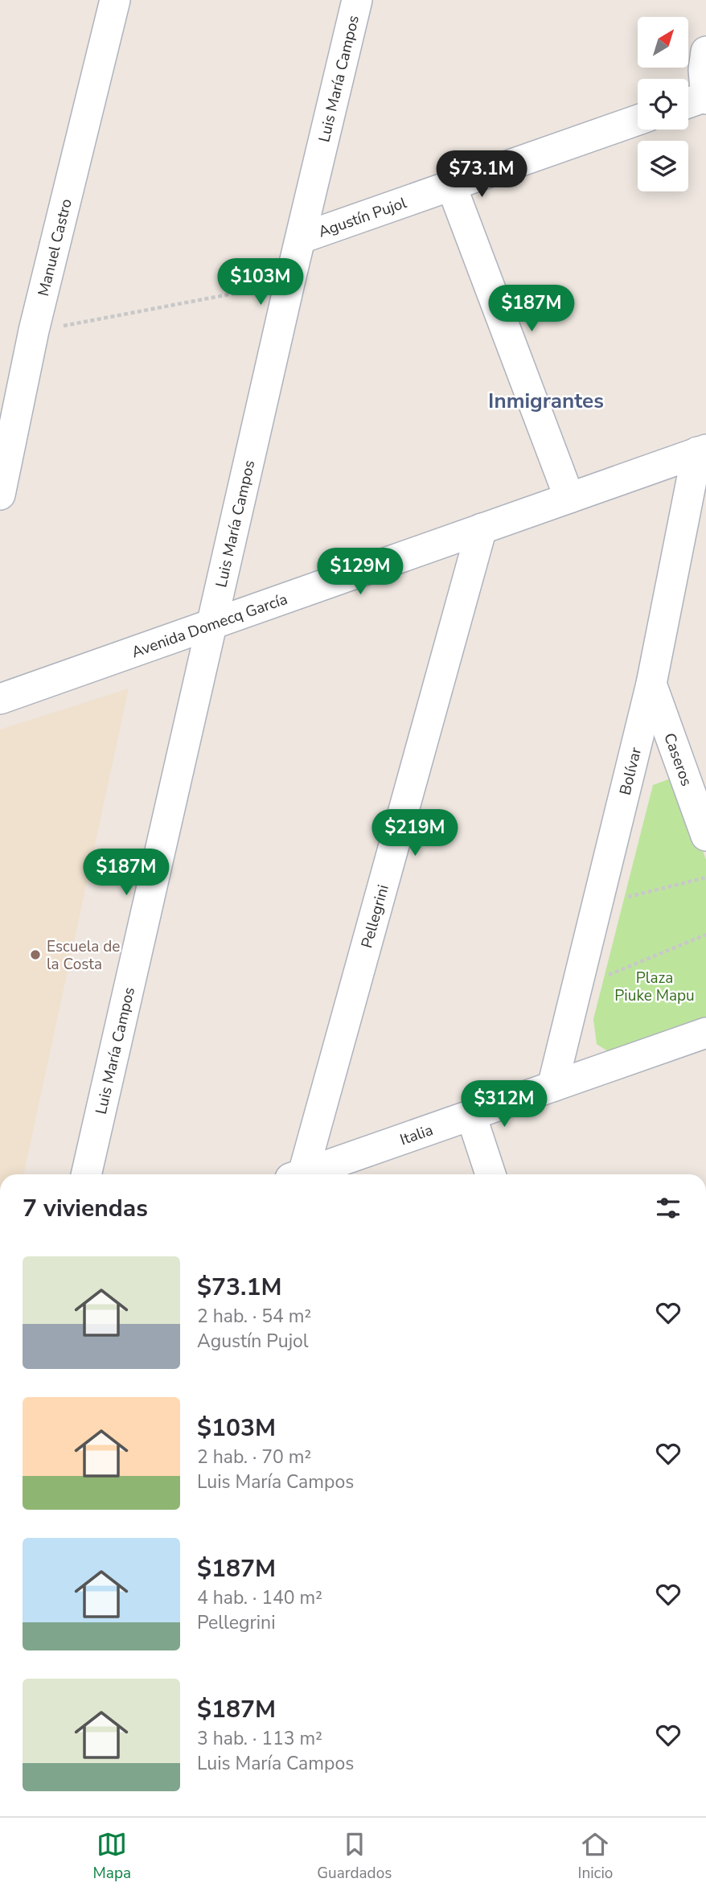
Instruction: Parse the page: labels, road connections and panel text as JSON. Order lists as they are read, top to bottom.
{
  "streets": {
    "street": [
      "Luis María Campos",
      "Agustín Pujol",
      "Manuel Castro",
      "Avenida Domecq García",
      "Caseros",
      "Bolívar",
      "Pellegrini",
      "Italia"
    ]
  },
  "crossings": [
    ["Luis María Campos", "Agustín Pujol"],
    ["Luis María Campos", "Avenida Domecq García"],
    ["Avenida Domecq García", "Bolívar"],
    ["Avenida Domecq García", "Pellegrini"],
    ["Caseros", "Bolívar"],
    ["Bolívar", "Italia"]
  ],
  "districts": ["Inmigrantes"],
  "parks": ["Plaza Piuke Mapu"],
  "places": ["Escuela de la Costa"],
  "north": "top right",
  "page": {
    "price": [
      "$73.1M",
      "$103M",
      "$187M",
      "$129M",
      "$219M",
      "$187M",
      "$312M"
    ],
    "heading": "7 viviendas",
    "list": [
      {
        "name": "$73.1M",
        "note": "2 hab. · 54 m² · Agustín Pujol"
      },
      {
        "name": "$103M",
        "note": "2 hab. · 70 m² · Luis María Campos"
      },
      {
        "name": "$187M",
        "note": "4 hab. · 140 m² · Pellegrini"
      },
      {
        "name": "$187M",
        "note": "3 hab. · 113 m² · Luis María Campos"
      }
    ],
    "tabs": ["Mapa", "Guardados", "Inicio"]
  }
}
